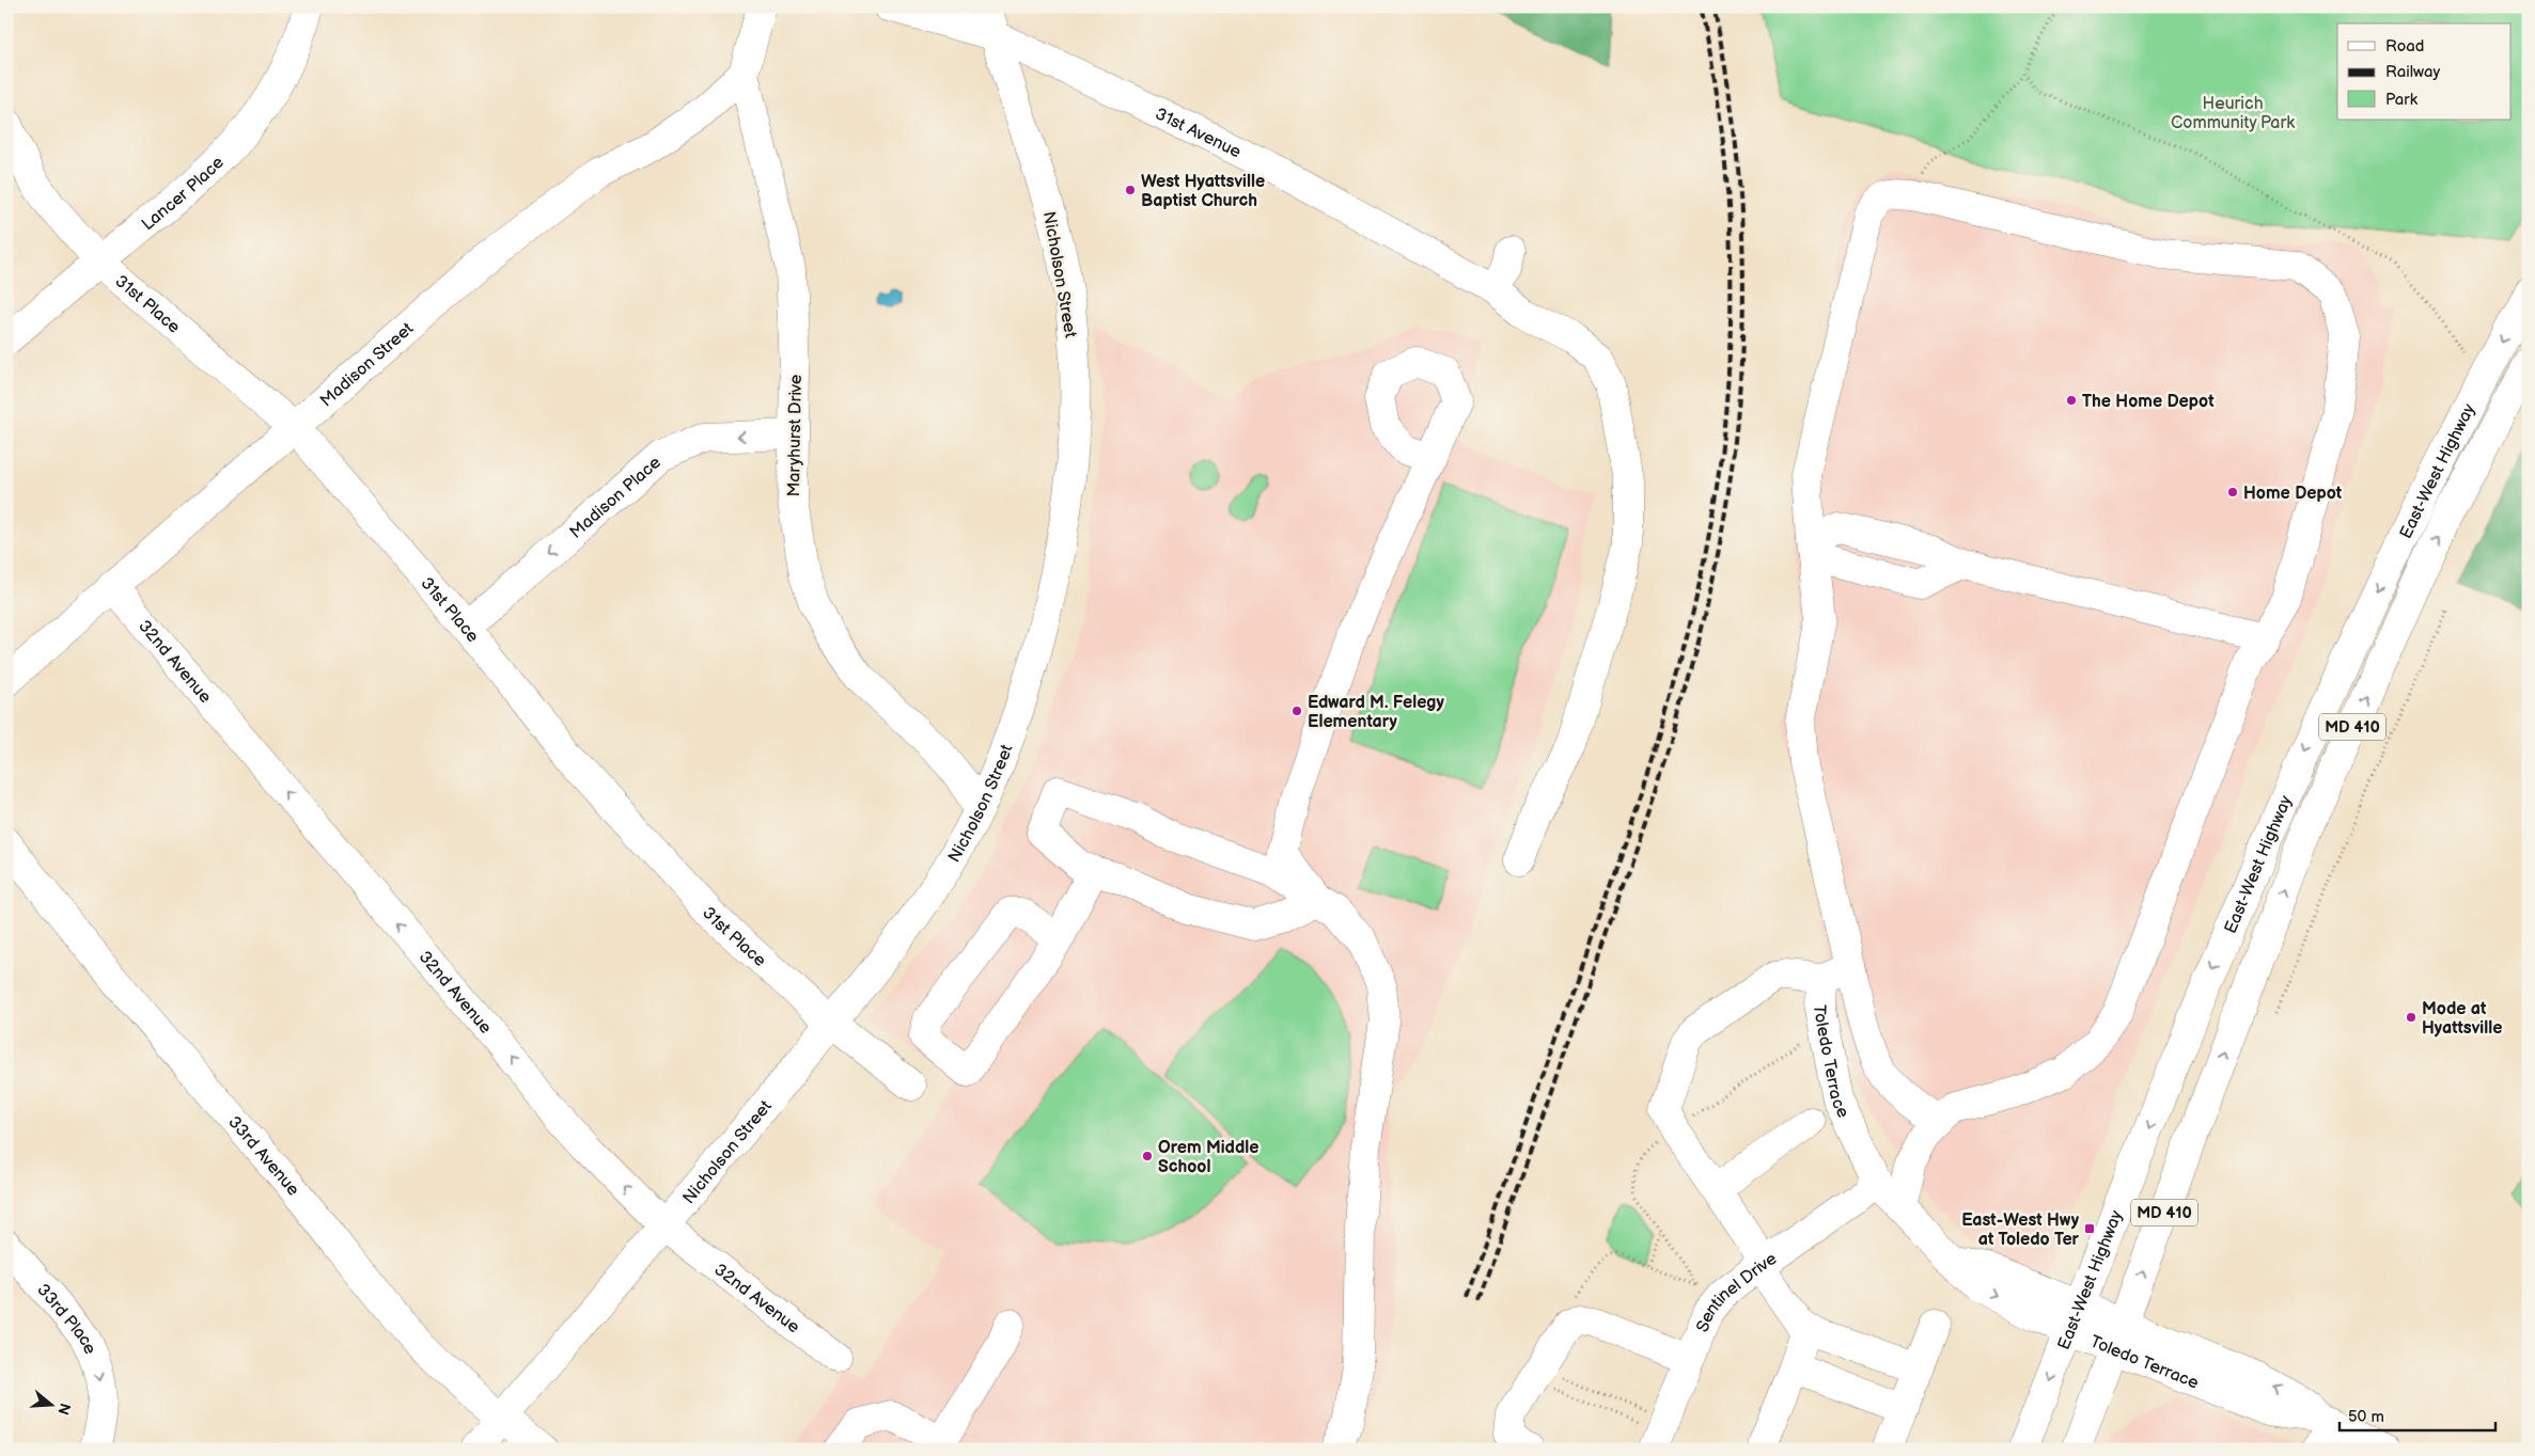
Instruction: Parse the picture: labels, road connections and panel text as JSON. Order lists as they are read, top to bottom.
{
  "streets": {
    "street": [
      "31st Avenue",
      "Lancer Place",
      "Nicholson Street",
      "31st Place",
      "Madison Street",
      "Maryhurst Drive",
      "East-West Highway",
      "Madison Place",
      "32nd Avenue",
      "MD 410",
      "Toledo Terrace",
      "33rd Avenue",
      "Sentinel Drive",
      "33rd Place"
    ]
  },
  "crossings": [
    ["31st Avenue", "Nicholson Street"],
    ["Lancer Place", "31st Place"],
    ["Nicholson Street", "31st Place"],
    ["Nicholson Street", "Maryhurst Drive"],
    ["Nicholson Street", "32nd Avenue"],
    ["Nicholson Street", "33rd Avenue"],
    ["31st Place", "Madison Street"],
    ["31st Place", "Madison Place"],
    ["Madison Street", "Maryhurst Drive"],
    ["Madison Street", "32nd Avenue"],
    ["Maryhurst Drive", "Madison Place"],
    ["East-West Highway", "Toledo Terrace"],
    ["Toledo Terrace", "Sentinel Drive"]
  ],
  "one_way": ["Madison Place", "32nd Avenue", "33rd Place"],
  "parks": ["Heurich Community Park"],
  "places": {
    "other": [
      "West Hyattsville Baptist Church",
      "The Home Depot",
      "Home Depot",
      "Edward M. Felegy Elementary",
      "Mode at Hyattsville",
      "Orem Middle School"
    ],
    "transit": ["East-West Hwy at Toledo Ter"]
  },
  "legend": ["Road", "Railway", "Park"],
  "scale_bar": "50 m",
  "north": "right"
}
